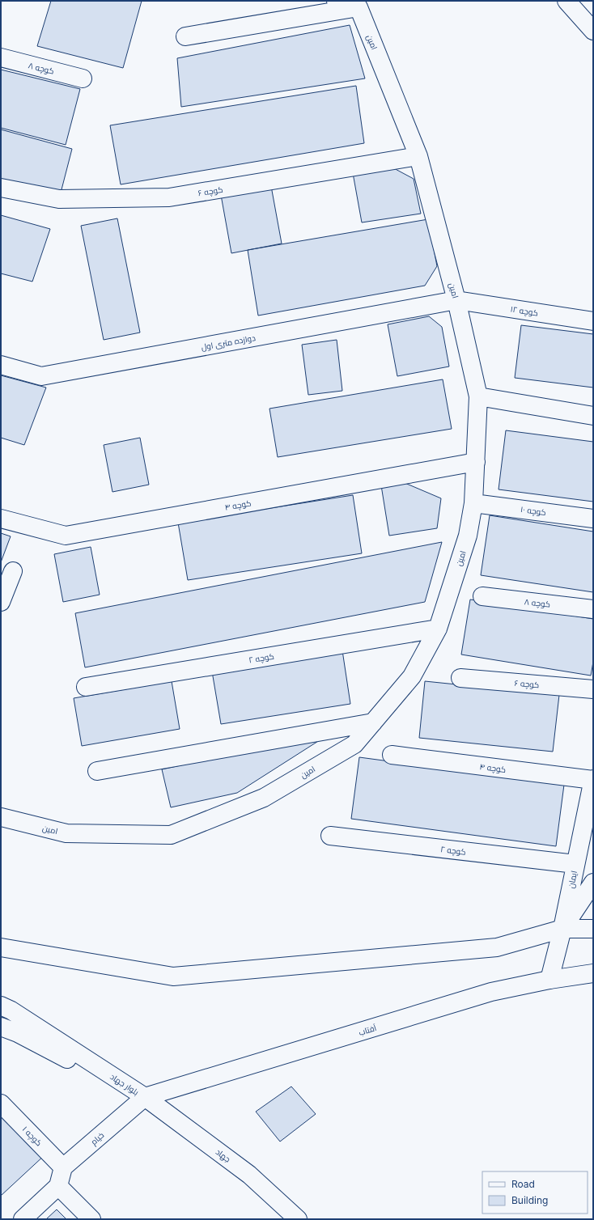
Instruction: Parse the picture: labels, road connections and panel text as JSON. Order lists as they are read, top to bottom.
{
  "streets": {
    "street": [
      "امین",
      "کوچه ۸",
      "کوچه ۶",
      "کوچه ۱۲",
      "دوازده متری اول",
      "کوچه ۴",
      "کوچه ۱۰",
      "کوچه ۲",
      "ایمان",
      "آفتاب",
      "بلوار جهاد",
      "کوچه ۱",
      "خیام",
      "جهاد"
    ]
  },
  "crossings": [
    ["امین", "کوچه ۶"],
    ["امین", "کوچه ۱۲"],
    ["امین", "دوازده متری اول"],
    ["امین", "کوچه ۴"],
    ["امین", "کوچه ۱۰"],
    ["امین", "کوچه ۲"],
    ["کوچه ۱۲", "دوازده متری اول"],
    ["کوچه ۴", "ایمان"],
    ["کوچه ۲", "ایمان"],
    ["ایمان", "آفتاب"],
    ["آفتاب", "بلوار جهاد"],
    ["آفتاب", "خیام"],
    ["آفتاب", "جهاد"],
    ["بلوار جهاد", "خیام"],
    ["بلوار جهاد", "جهاد"],
    ["کوچه ۱", "خیام"],
    ["خیام", "جهاد"]
  ],
  "legend": ["Road", "Building"]
}
